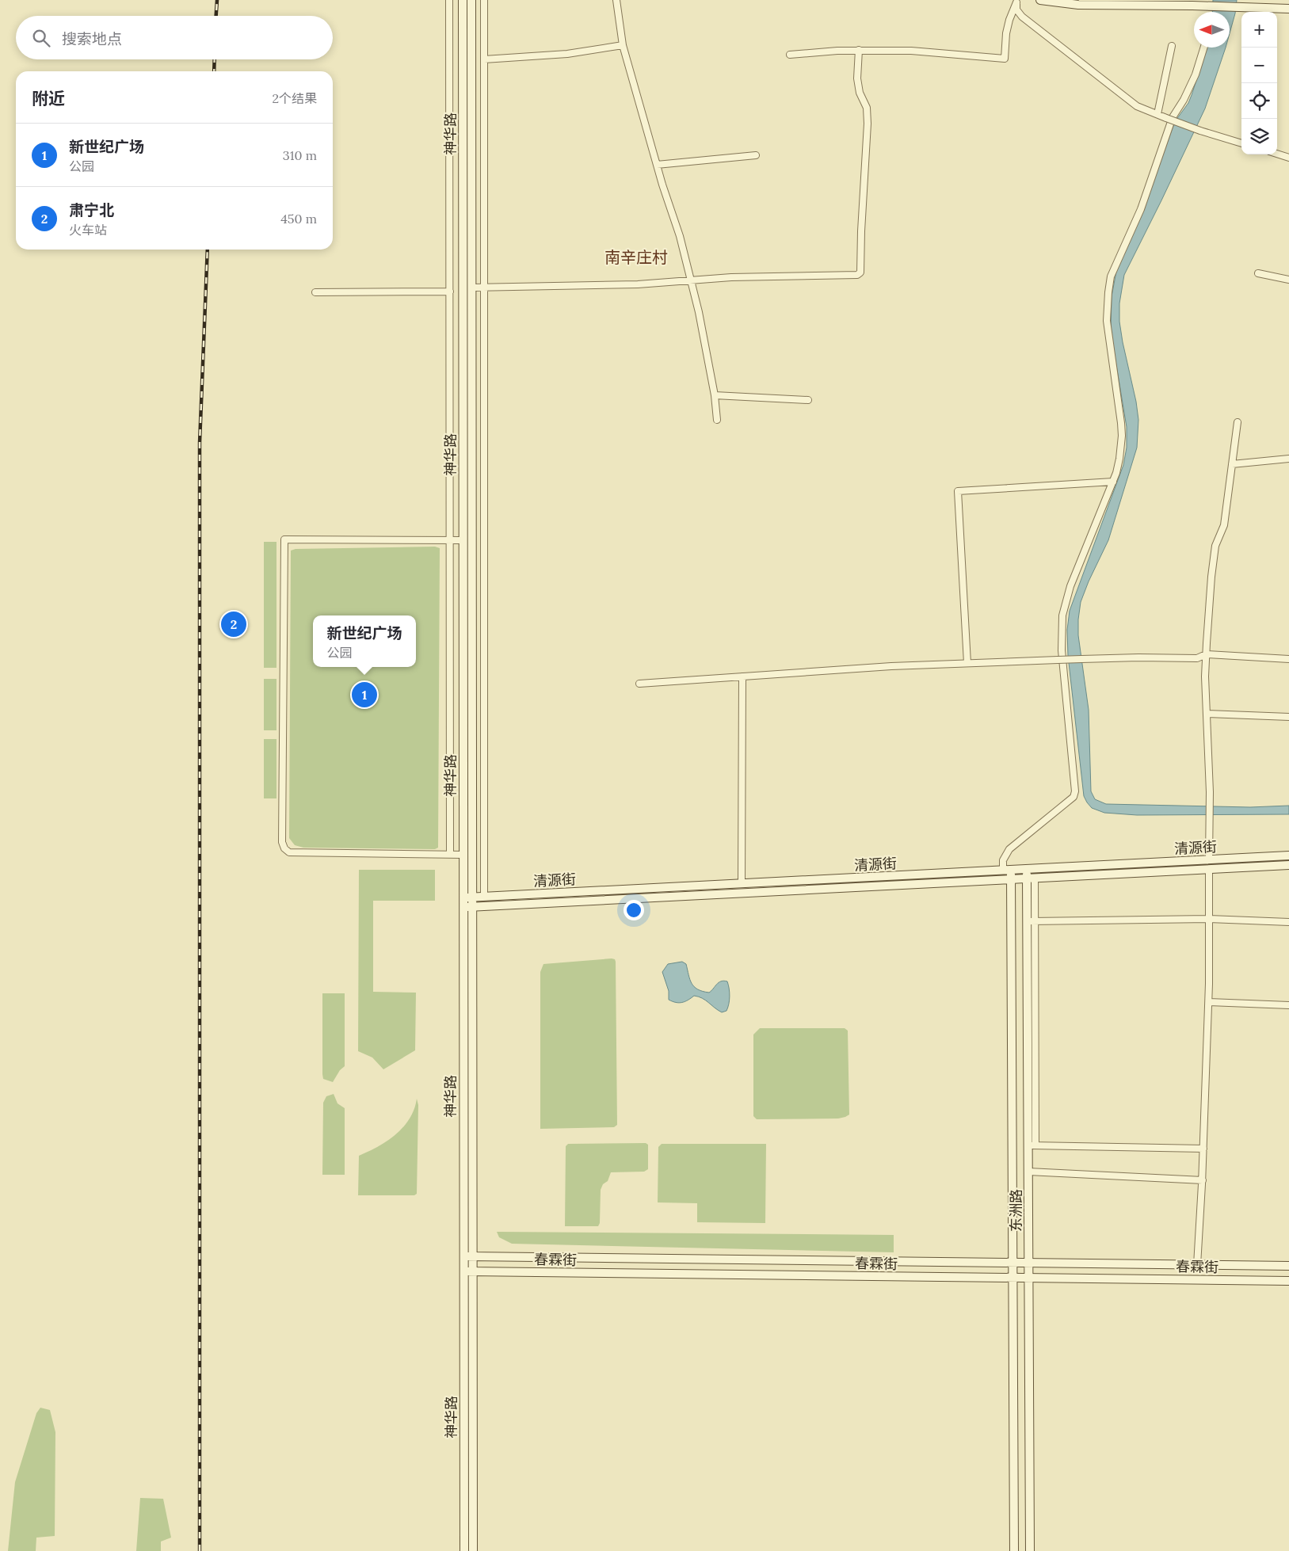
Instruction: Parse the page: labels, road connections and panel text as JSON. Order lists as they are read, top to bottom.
{
  "streets": {
    "main road": [
      "神华路",
      "清源街",
      "东洲路",
      "春霖街"
    ]
  },
  "crossings": [
    ["神华路", "清源街"],
    ["神华路", "春霖街"],
    ["清源街", "东洲路"],
    ["东洲路", "春霖街"]
  ],
  "districts": ["南辛庄村"],
  "north": "left",
  "page": {
    "map_buttons": ["+", "−"],
    "search": "搜索地点",
    "heading": ["附近", "2个结果"],
    "list": [
      {
        "mark": "1",
        "name": "新世纪广场",
        "note": "公园",
        "value": "310 m"
      },
      {
        "mark": "2",
        "name": "肃宁北",
        "note": "火车站",
        "value": "450 m"
      }
    ],
    "pins": ["2", "1"],
    "popup": ["新世纪广场", "公园"]
  }
}
